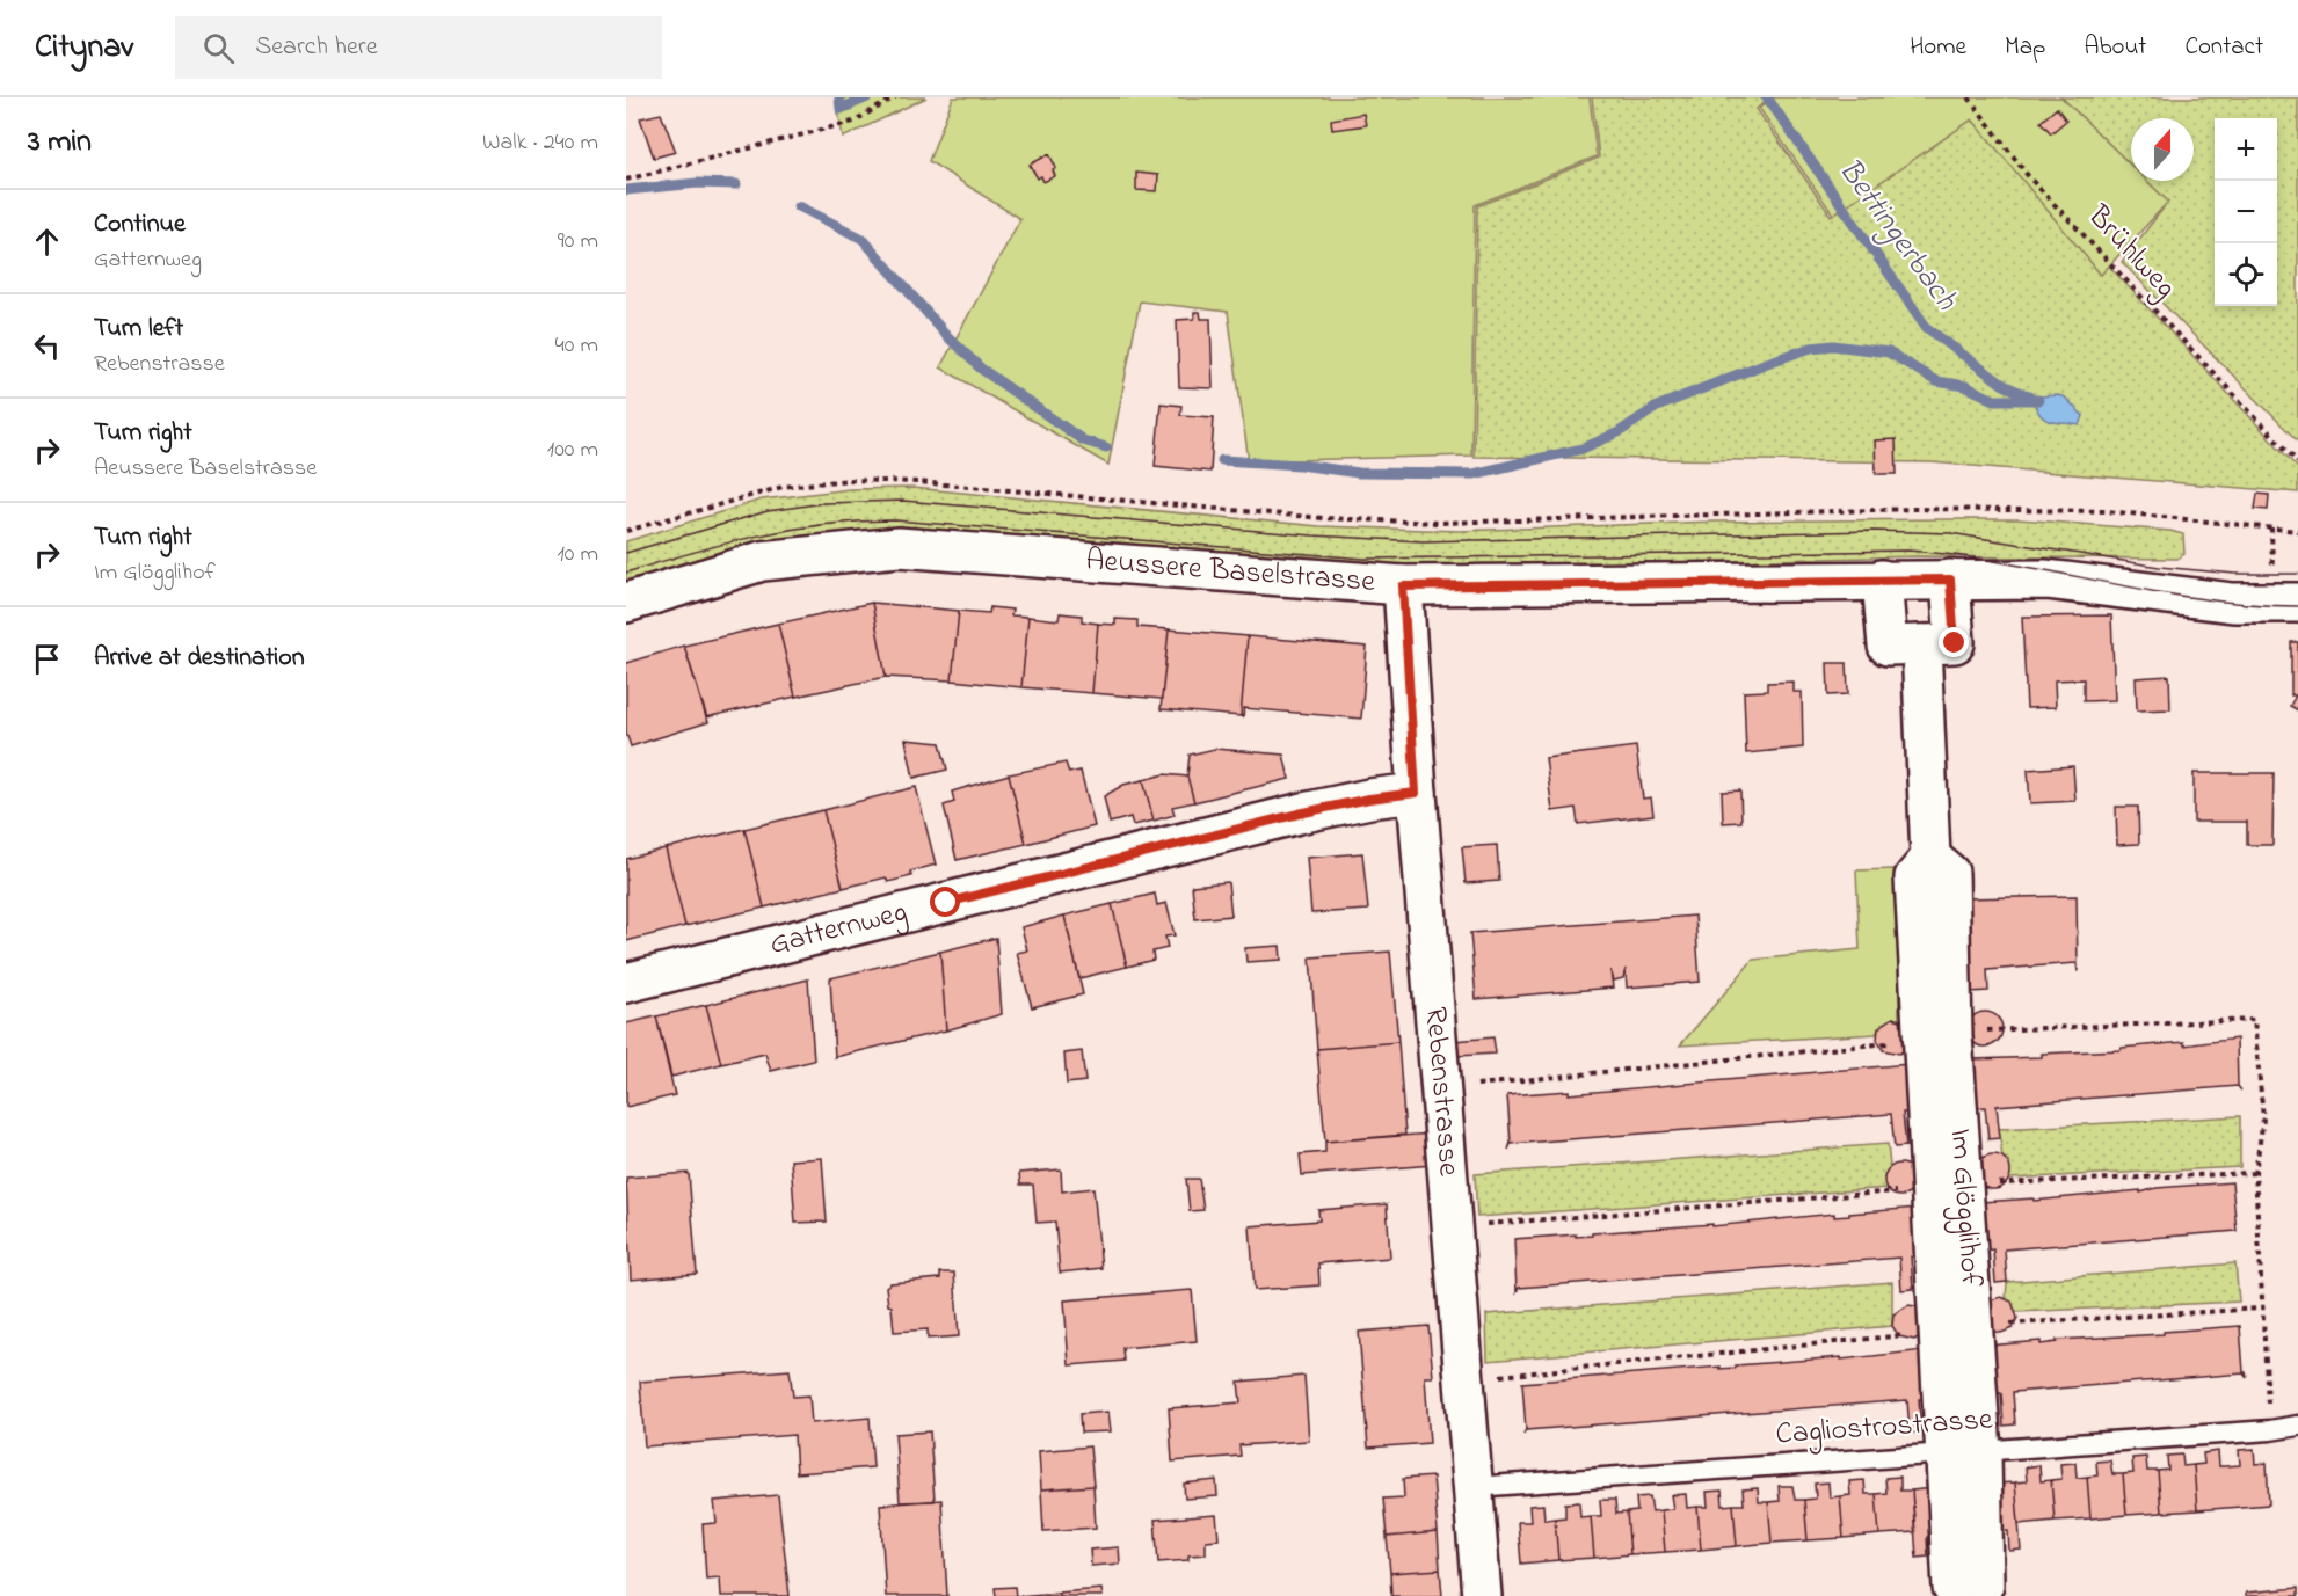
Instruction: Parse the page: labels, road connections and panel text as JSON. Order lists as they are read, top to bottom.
{
  "streets": {
    "street": [
      "Aeussere Baselstrasse",
      "Gatternweg",
      "Rebenstrasse",
      "Im Glögglihof"
    ],
    "lane": ["Cagliostrostrasse"],
    "path": ["Brühlweg"]
  },
  "crossings": [
    ["Aeussere Baselstrasse", "Rebenstrasse"],
    ["Gatternweg", "Rebenstrasse"],
    ["Rebenstrasse", "Cagliostrostrasse"],
    ["Im Glögglihof", "Cagliostrostrasse"]
  ],
  "water": ["Bettingerbach"],
  "north": "top",
  "page": {
    "header": "Citynav",
    "search": "Search here",
    "nav": [
      "Home",
      "Map",
      "About",
      "Contact"
    ],
    "heading": ["3 min", "Walk · 240 m"],
    "map_buttons": ["+", "−"],
    "list": [
      ["Continue", "Gatternweg", "90 m"],
      ["Turn left", "Rebenstrasse", "40 m"],
      ["Turn right", "Aeussere Baselstrasse", "100 m"],
      ["Turn right", "Im Glögglihof", "10 m"],
      "Arrive at destination"
    ]
  }
}
